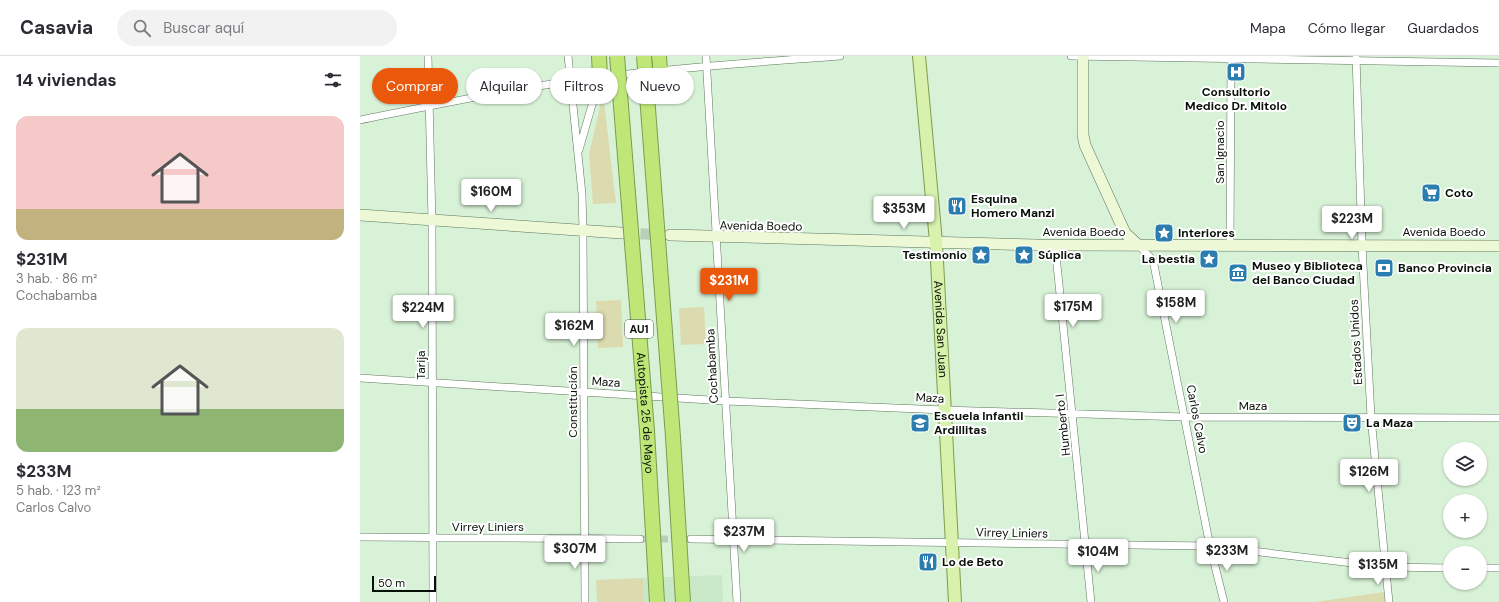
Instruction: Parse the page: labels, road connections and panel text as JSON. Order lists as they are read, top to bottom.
{
  "streets": {
    "highway": ["AU1", "Autopista 25 de Mayo"],
    "main road": ["Avenida Boedo", "Avenida San Juan"],
    "street": [
      "San Ignacio",
      "Estados Unidos",
      "Tarija",
      "Cochabamba",
      "Maza",
      "Constitución",
      "Carlos Calvo",
      "Humberto I",
      "Virrey Liniers"
    ]
  },
  "crossings": [
    ["San Ignacio", "Avenida Boedo"],
    ["Avenida Boedo", "Avenida San Juan"],
    ["Avenida Boedo", "Estados Unidos"],
    ["Avenida Boedo", "Cochabamba"],
    ["Avenida Boedo", "Carlos Calvo"],
    ["Avenida Boedo", "Humberto I"],
    ["Avenida San Juan", "Maza"],
    ["Avenida San Juan", "Virrey Liniers"],
    ["Estados Unidos", "Maza"],
    ["Estados Unidos", "Virrey Liniers"],
    ["Tarija", "Maza"],
    ["Tarija", "Virrey Liniers"],
    ["Cochabamba", "Maza"],
    ["Cochabamba", "Virrey Liniers"],
    ["Maza", "Constitución"],
    ["Maza", "Carlos Calvo"],
    ["Maza", "Humberto I"],
    ["Constitución", "Virrey Liniers"],
    ["Carlos Calvo", "Virrey Liniers"],
    ["Humberto I", "Virrey Liniers"]
  ],
  "places": {
    "hospital": ["Consultorio Medico Dr. Mitolo"],
    "supermarket": ["Coto"],
    "restaurant": ["Esquina Homero Manzi", "Lo de Beto"],
    "place": [
      "Interiores",
      "Testimonio",
      "Súplica",
      "La bestia"
    ],
    "bank": ["Banco Provincia"],
    "museum": ["Museo y Biblioteca del Banco Ciudad"],
    "school or university": ["Escuela Infantil Ardillitas"],
    "theatre": ["La Maza"]
  },
  "scale_bar": "50 m",
  "page": {
    "header": "Casavia",
    "search": "Buscar aquí",
    "nav": ["Mapa", "Cómo llegar", "Guardados"],
    "heading": "14 viviendas",
    "chip": [
      "Comprar",
      "Alquilar",
      "Filtros",
      "Nuevo"
    ],
    "list": [
      {
        "name": "$231M",
        "note": "3 hab. · 86 m² · Cochabamba"
      },
      {
        "name": "$233M",
        "note": "5 hab. · 123 m² · Carlos Calvo"
      }
    ],
    "price": [
      "$160M",
      "$353M",
      "$223M",
      "$231M",
      "$158M",
      "$175M",
      "$224M",
      "$162M",
      "$126M",
      "$237M",
      "$307M",
      "$233M",
      "$104M",
      "$135M"
    ],
    "map_buttons": ["+", "−"],
    "scale": "50 m"
  }
}
